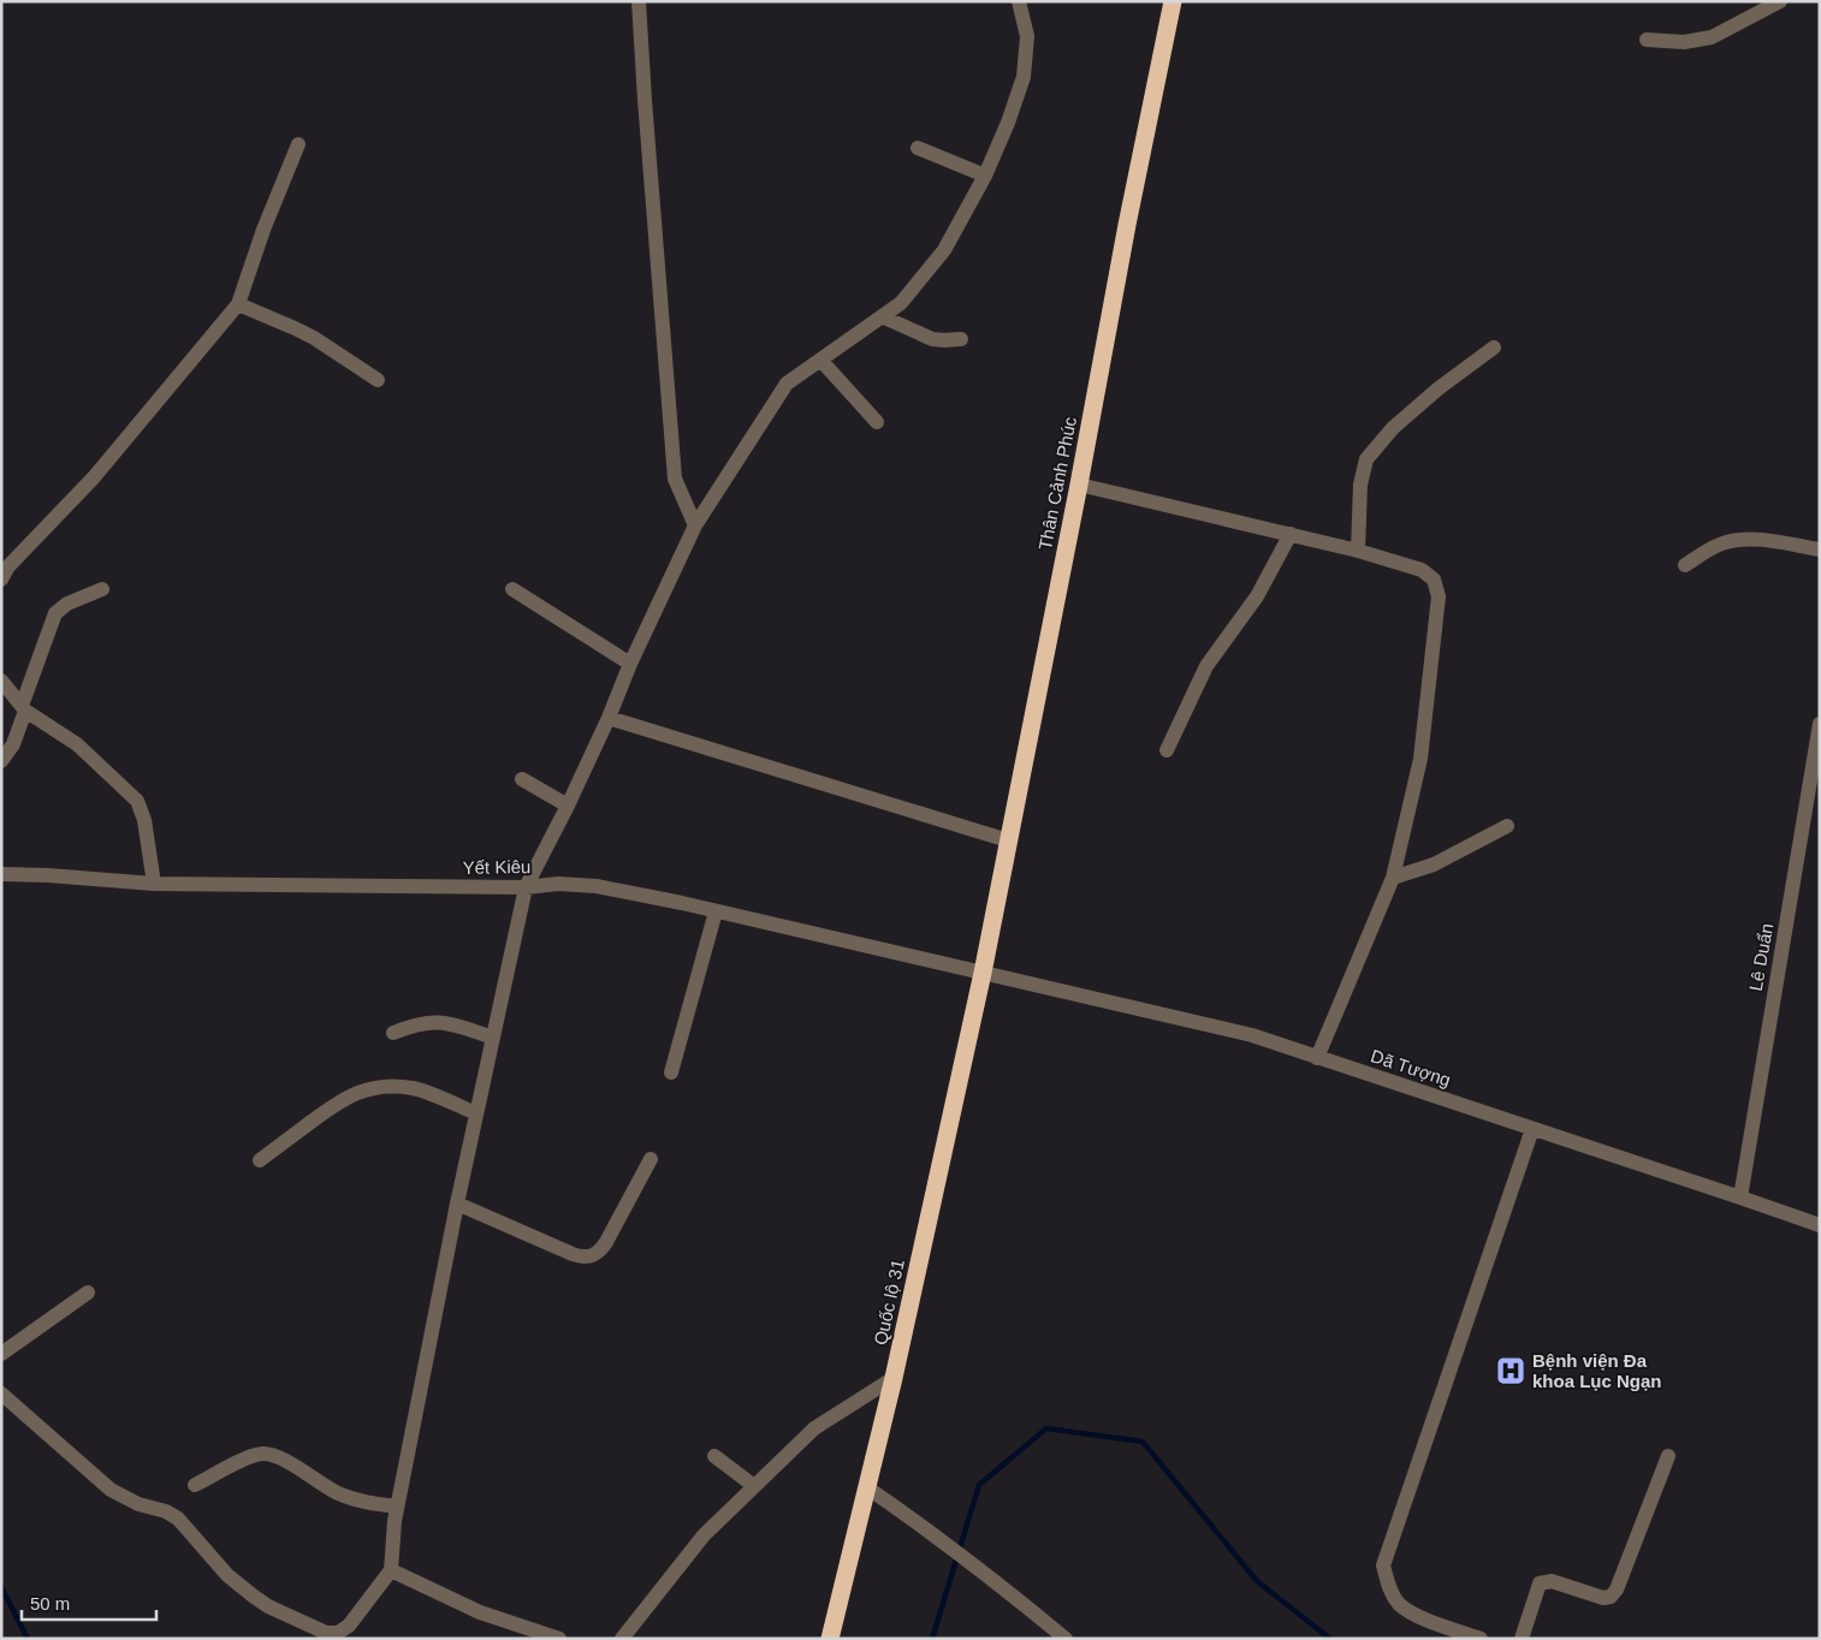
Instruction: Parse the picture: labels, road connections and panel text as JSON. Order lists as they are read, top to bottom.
{
  "streets": {
    "highway": ["Thân Cảnh Phúc", "Quốc lộ 31"],
    "street": ["Yết Kiêu", "Lê Duẩn", "Dã Tượng"]
  },
  "crossings": [
    ["Thân Cảnh Phúc", "Yết Kiêu"],
    ["Thân Cảnh Phúc", "Dã Tượng"],
    ["Thân Cảnh Phúc", "Quốc lộ 31"],
    ["Yết Kiêu", "Dã Tượng"],
    ["Yết Kiêu", "Quốc lộ 31"],
    ["Lê Duẩn", "Dã Tượng"],
    ["Dã Tượng", "Quốc lộ 31"]
  ],
  "places": {
    "hospital": ["Bệnh viện Đa khoa Lục Ngạn"]
  },
  "scale_bar": "50 m"
}
